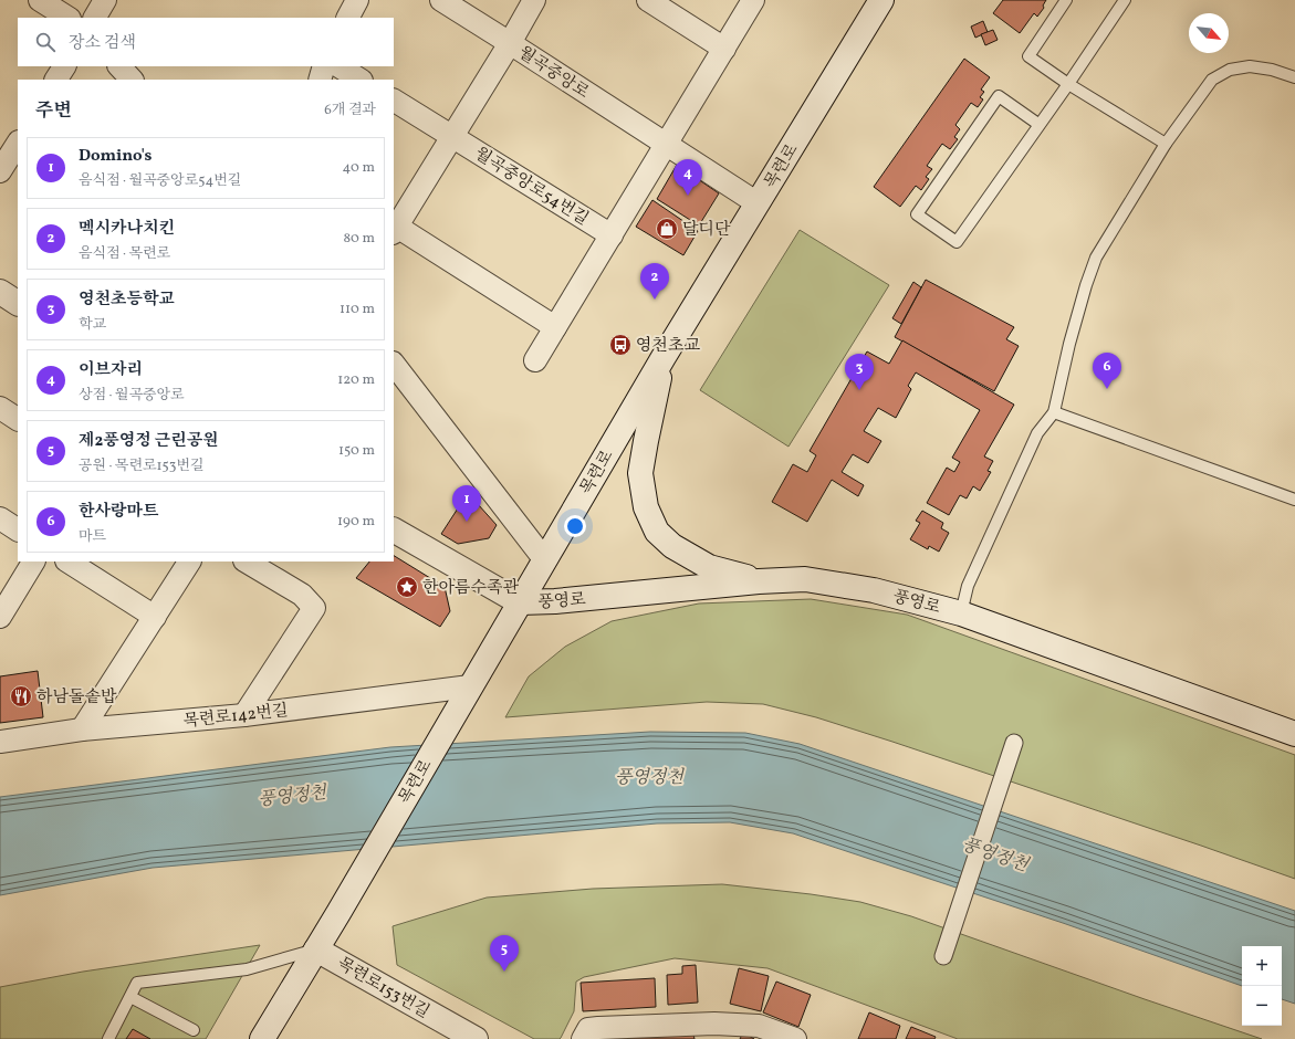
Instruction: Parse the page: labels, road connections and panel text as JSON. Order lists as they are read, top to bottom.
{
  "streets": {
    "main road": ["목련로", "풍영로", "목련로153번길"],
    "street": ["월곡중앙로", "월곡중앙로54번길", "목련로142번길"]
  },
  "crossings": [
    ["월곡중앙로", "목련로"],
    ["목련로", "풍영로"],
    ["목련로", "목련로142번길"],
    ["목련로", "목련로153번길"]
  ],
  "water": ["풍영정천"],
  "places": {
    "shop": ["달디단"],
    "bus stop": ["영천초교"],
    "place": ["한아름수족관"],
    "restaurant": ["하남돌솥밥"]
  },
  "north": "bottom right",
  "page": {
    "search": "장소 검색",
    "heading": ["주변", "6개 결과"],
    "list": [
      {
        "mark": "1",
        "name": "Domino's",
        "note": "음식점 · 월곡중앙로54번길",
        "value": "40 m"
      },
      {
        "mark": "2",
        "name": "멕시카나치킨",
        "note": "음식점 · 목련로",
        "value": "80 m"
      },
      {
        "mark": "3",
        "name": "영천초등학교",
        "note": "학교",
        "value": "110 m"
      },
      {
        "mark": "4",
        "name": "이브자리",
        "note": "상점 · 월곡중앙로",
        "value": "120 m"
      },
      {
        "mark": "5",
        "name": "제2풍영정 근린공원",
        "note": "공원 · 목련로153번길",
        "value": "150 m"
      },
      {
        "mark": "6",
        "name": "한사랑마트",
        "note": "마트",
        "value": "190 m"
      }
    ],
    "pins": [
      "4",
      "2",
      "6",
      "3",
      "1",
      "5"
    ],
    "map_buttons": ["+", "−"]
  }
}
